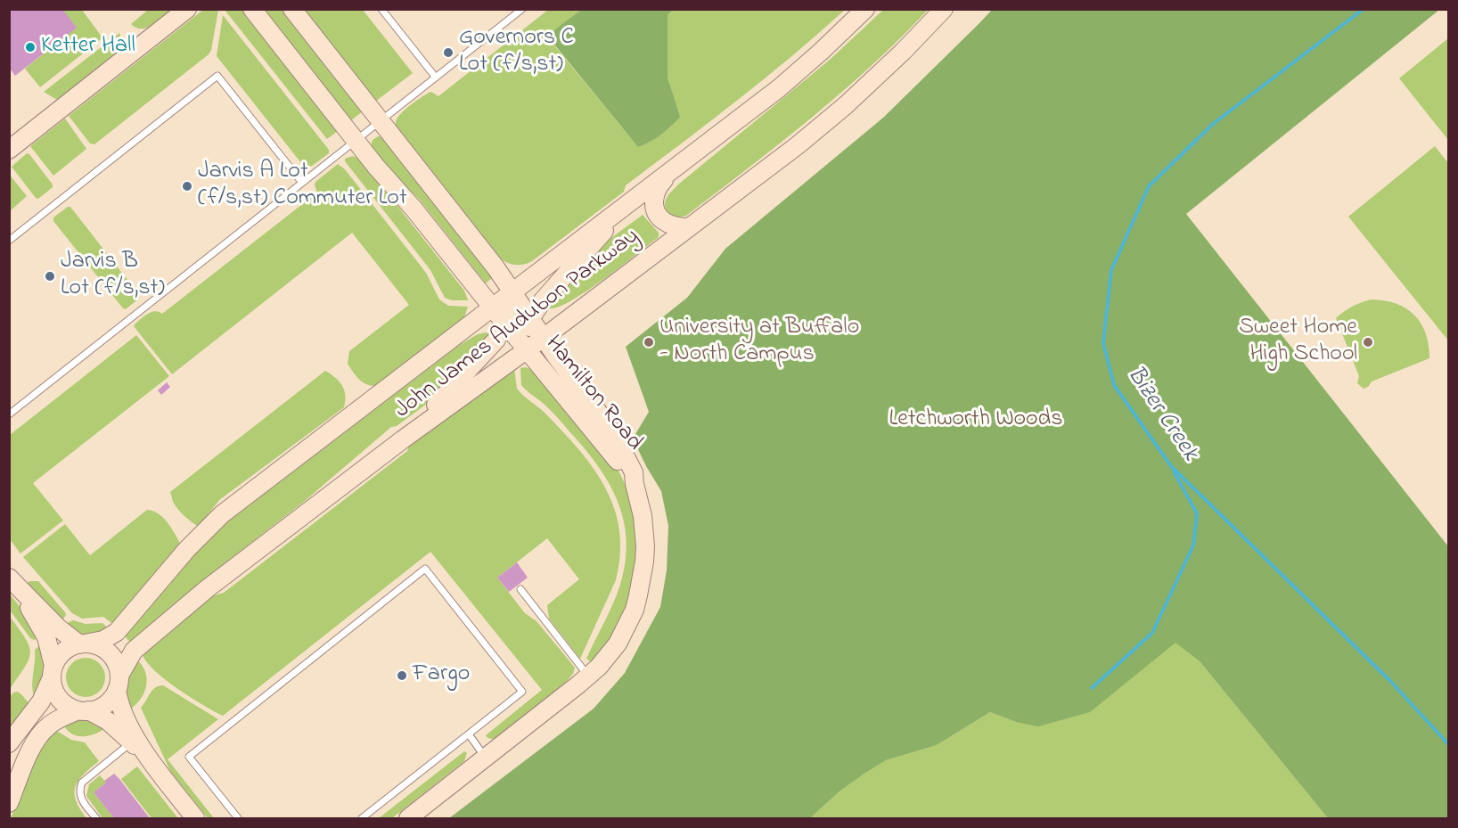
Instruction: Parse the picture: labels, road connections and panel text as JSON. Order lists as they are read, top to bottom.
{
  "streets": {
    "main road": ["John James Audubon Parkway", "Hamilton Road"]
  },
  "crossings": [
    ["John James Audubon Parkway", "Hamilton Road"]
  ],
  "water": ["Bizer Creek"],
  "parks": ["Letchworth Woods"],
  "places": [
    "Ketter Hall",
    "Governors C Lot (f/s,st)",
    "Jarvis A Lot (f/s,st) Commuter Lot",
    "Jarvis B Lot (f/s,st)",
    "University at Buffalo - North Campus",
    "Sweet Home High School",
    "Fargo"
  ]
}
